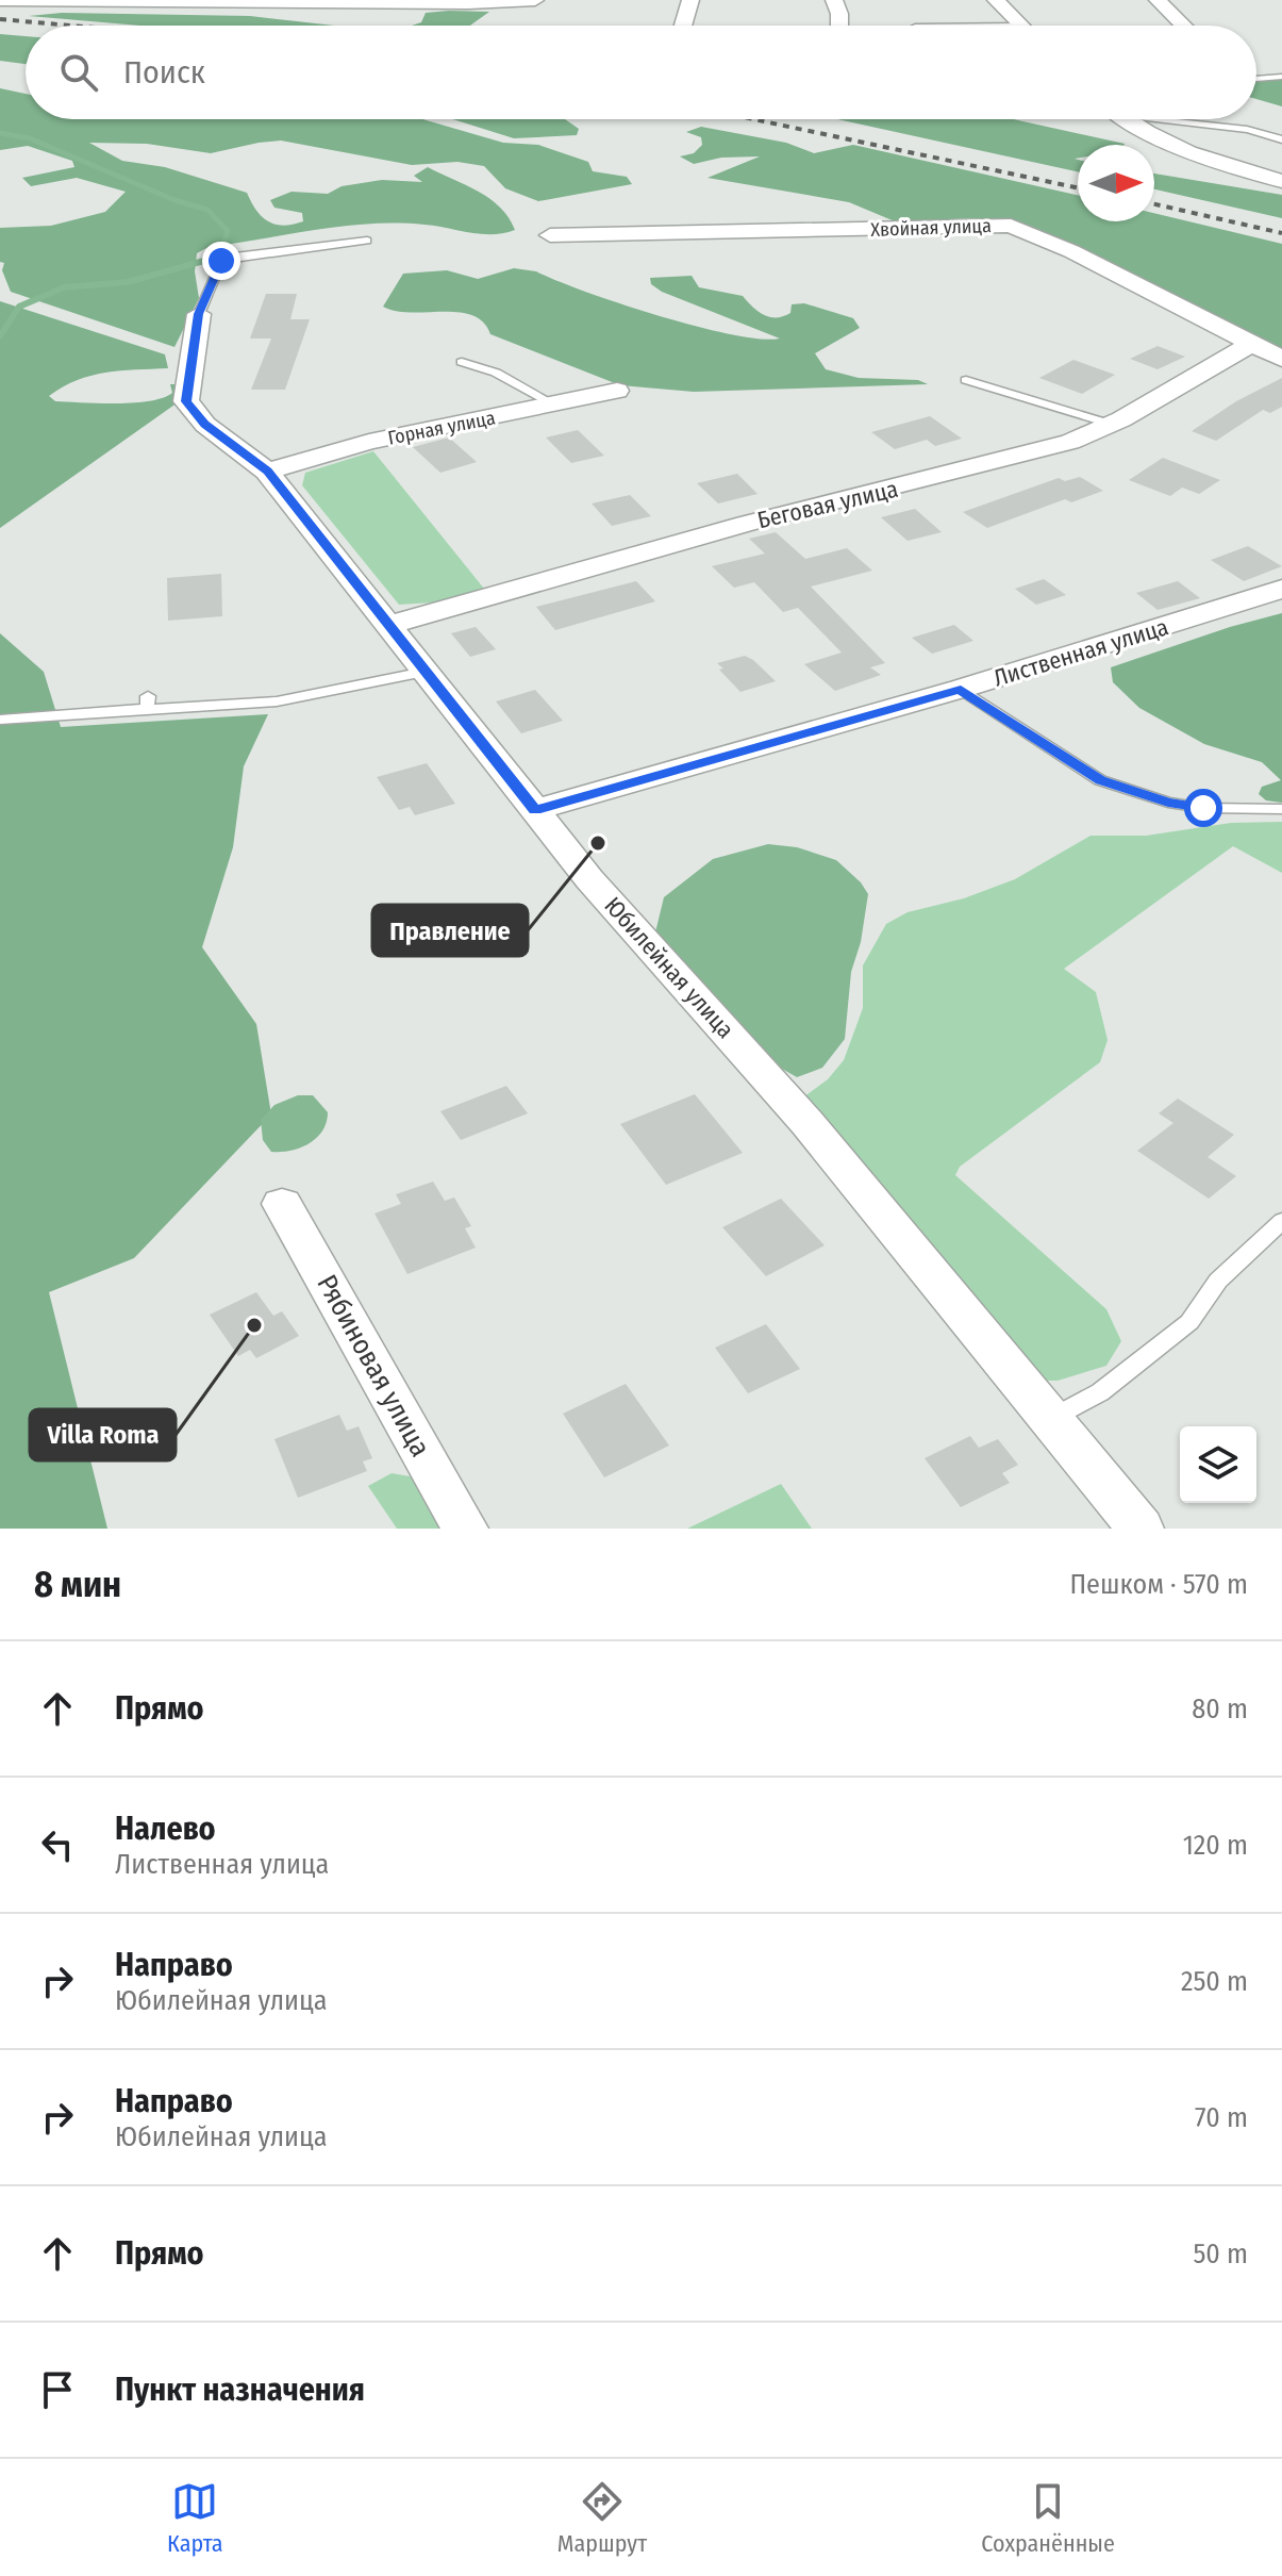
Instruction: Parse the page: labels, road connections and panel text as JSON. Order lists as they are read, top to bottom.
{
  "streets": {
    "street": [
      "Хвойная улица",
      "Горная улица",
      "Беговая улица",
      "Лиственная улица",
      "Юбилейная улица",
      "Рябиновая улица"
    ]
  },
  "crossings": [
    ["Хвойная улица", "Беговая улица"],
    ["Горная улица", "Юбилейная улица"],
    ["Беговая улица", "Юбилейная улица"],
    ["Лиственная улица", "Юбилейная улица"]
  ],
  "places": ["Правление", "Villa Roma"],
  "north": "right",
  "page": {
    "search": "Поиск",
    "heading": ["8 мин", "Пешком · 570 m"],
    "list": [
      ["Прямо", "80 m"],
      ["Налево", "Лиственная улица", "120 m"],
      ["Направо", "Юбилейная улица", "250 m"],
      ["Направо", "Юбилейная улица", "70 m"],
      ["Прямо", "50 m"],
      "Пункт назначения"
    ],
    "nav": ["Карта", "Маршрут", "Сохранённые"]
  }
}
